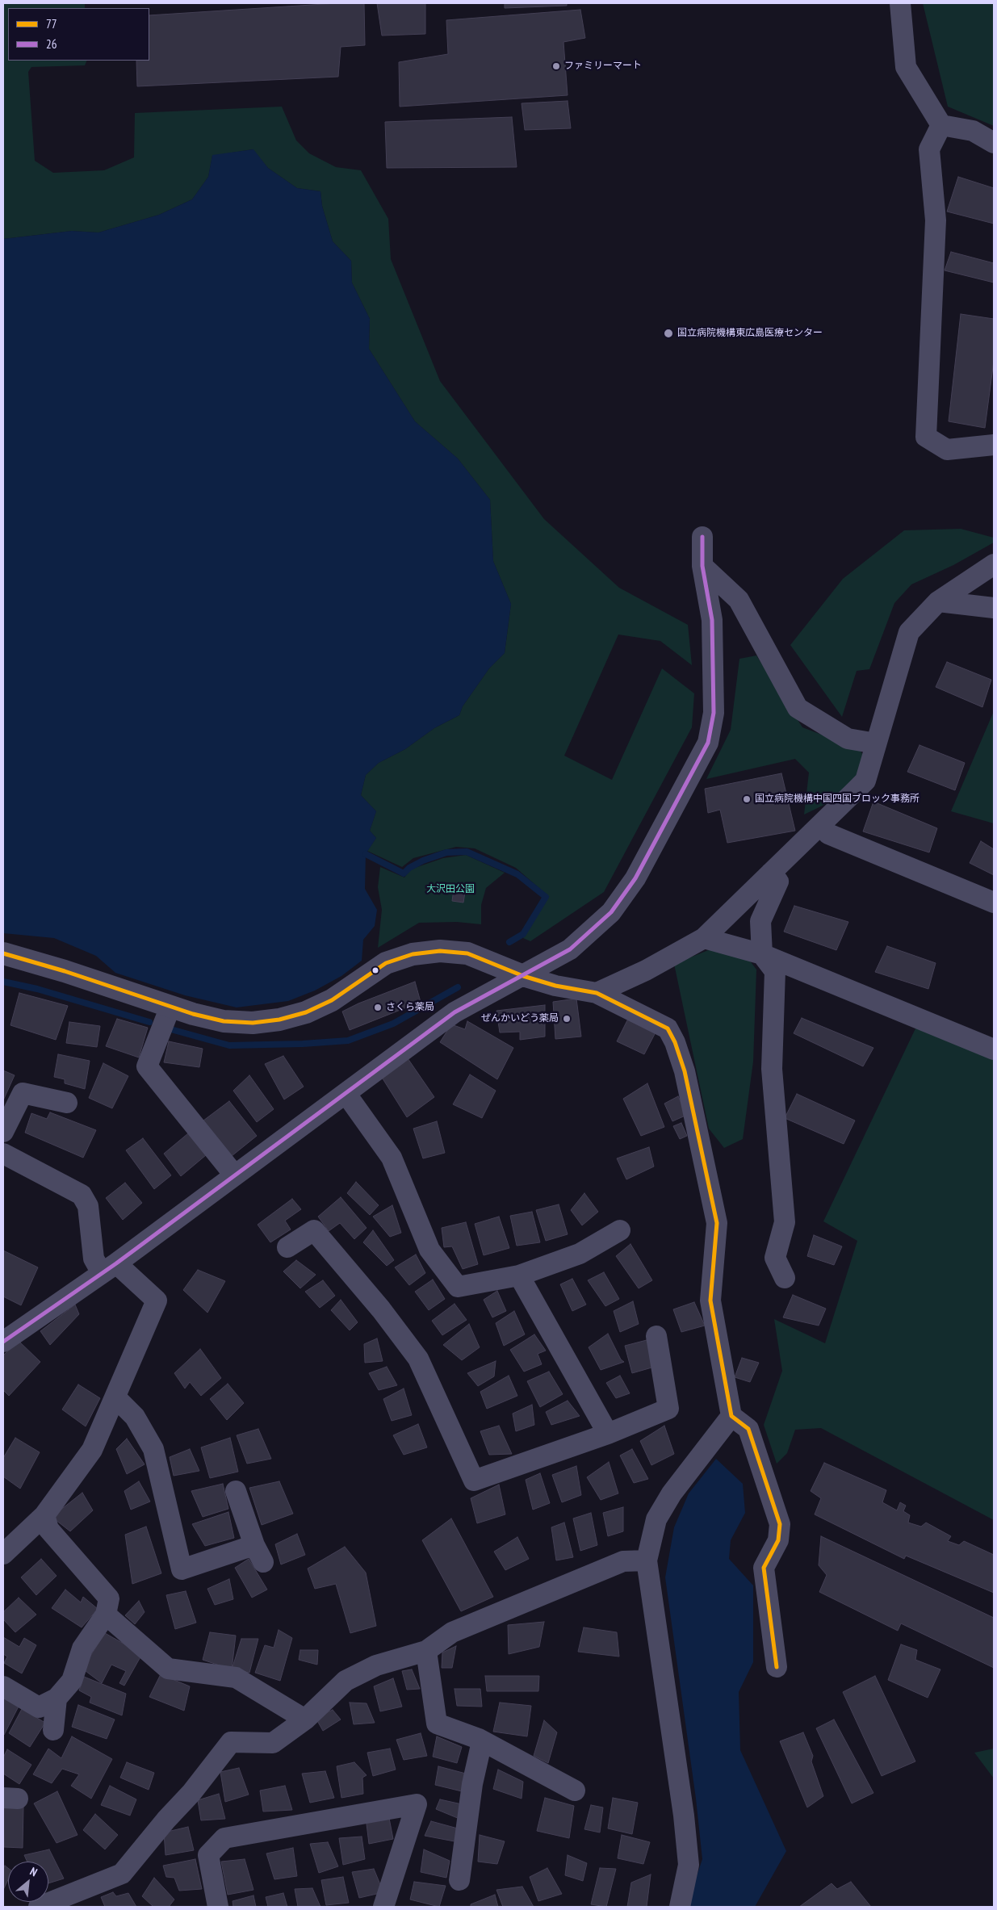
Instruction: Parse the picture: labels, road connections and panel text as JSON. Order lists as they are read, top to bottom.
{
  "parks": ["大沢田公園"],
  "places": [
    "ファミリーマート",
    "国立病院機構東広島医療センター",
    "国立病院機構中国四国ブロック事務所",
    "さくら薬局",
    "ぜんかいどう薬局"
  ],
  "lines": ["transit line 26", "transit line 77"],
  "legend": ["77", "26"],
  "north": "top right"
}
